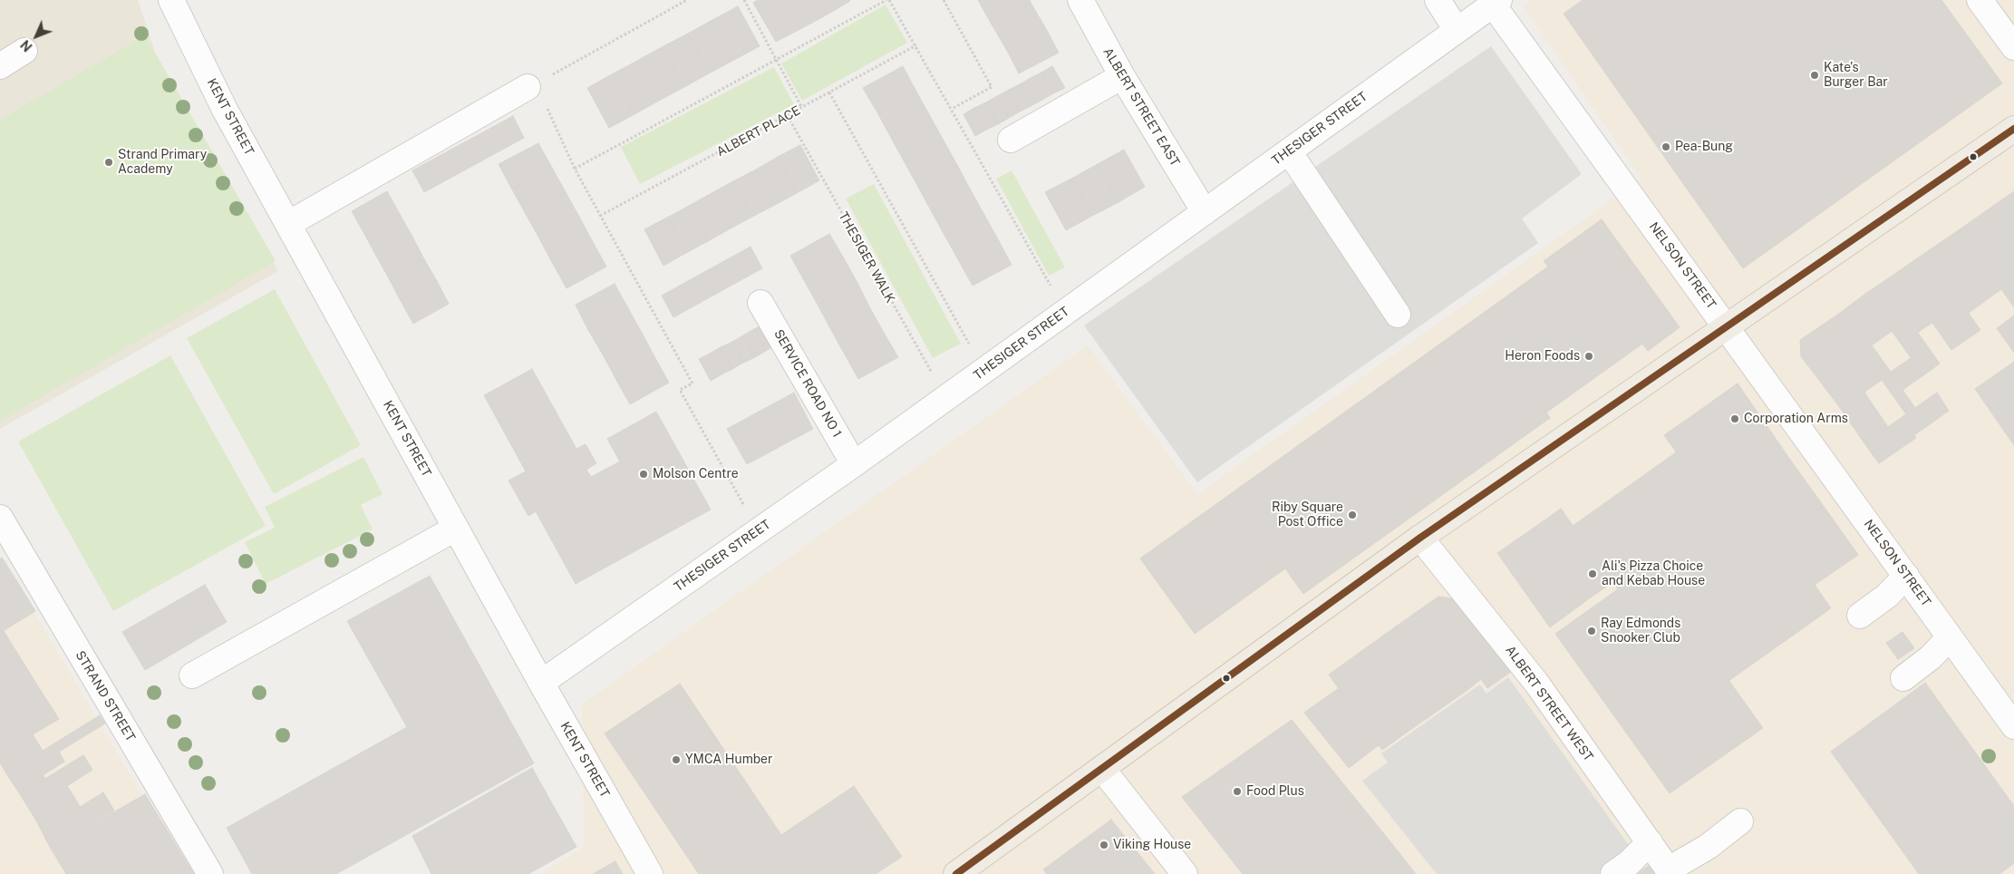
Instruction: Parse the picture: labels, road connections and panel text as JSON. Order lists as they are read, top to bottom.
{
  "streets": {
    "street": [
      "ALBERT STREET EAST",
      "KENT STREET",
      "THESIGER STREET",
      "NELSON STREET",
      "SERVICE ROAD NO 1",
      "STRAND STREET",
      "ALBERT STREET WEST"
    ],
    "path": ["ALBERT PLACE", "THESIGER WALK"]
  },
  "crossings": [
    ["ALBERT STREET EAST", "THESIGER STREET"],
    ["KENT STREET", "THESIGER STREET"],
    ["THESIGER STREET", "THESIGER WALK"],
    ["THESIGER STREET", "NELSON STREET"],
    ["THESIGER STREET", "SERVICE ROAD NO 1"],
    ["ALBERT PLACE", "THESIGER WALK"]
  ],
  "places": [
    "Kate's Burger Bar",
    "Pea-Bung",
    "Strand Primary Academy",
    "Heron Foods",
    "Corporation Arms",
    "Molson Centre",
    "Riby Square Post Office",
    "Ali's Pizza Choice and Kebab House",
    "Ray Edmonds Snooker Club",
    "YMCA Humber",
    "Food Plus",
    "Viking House"
  ],
  "north": "bottom left"
}
